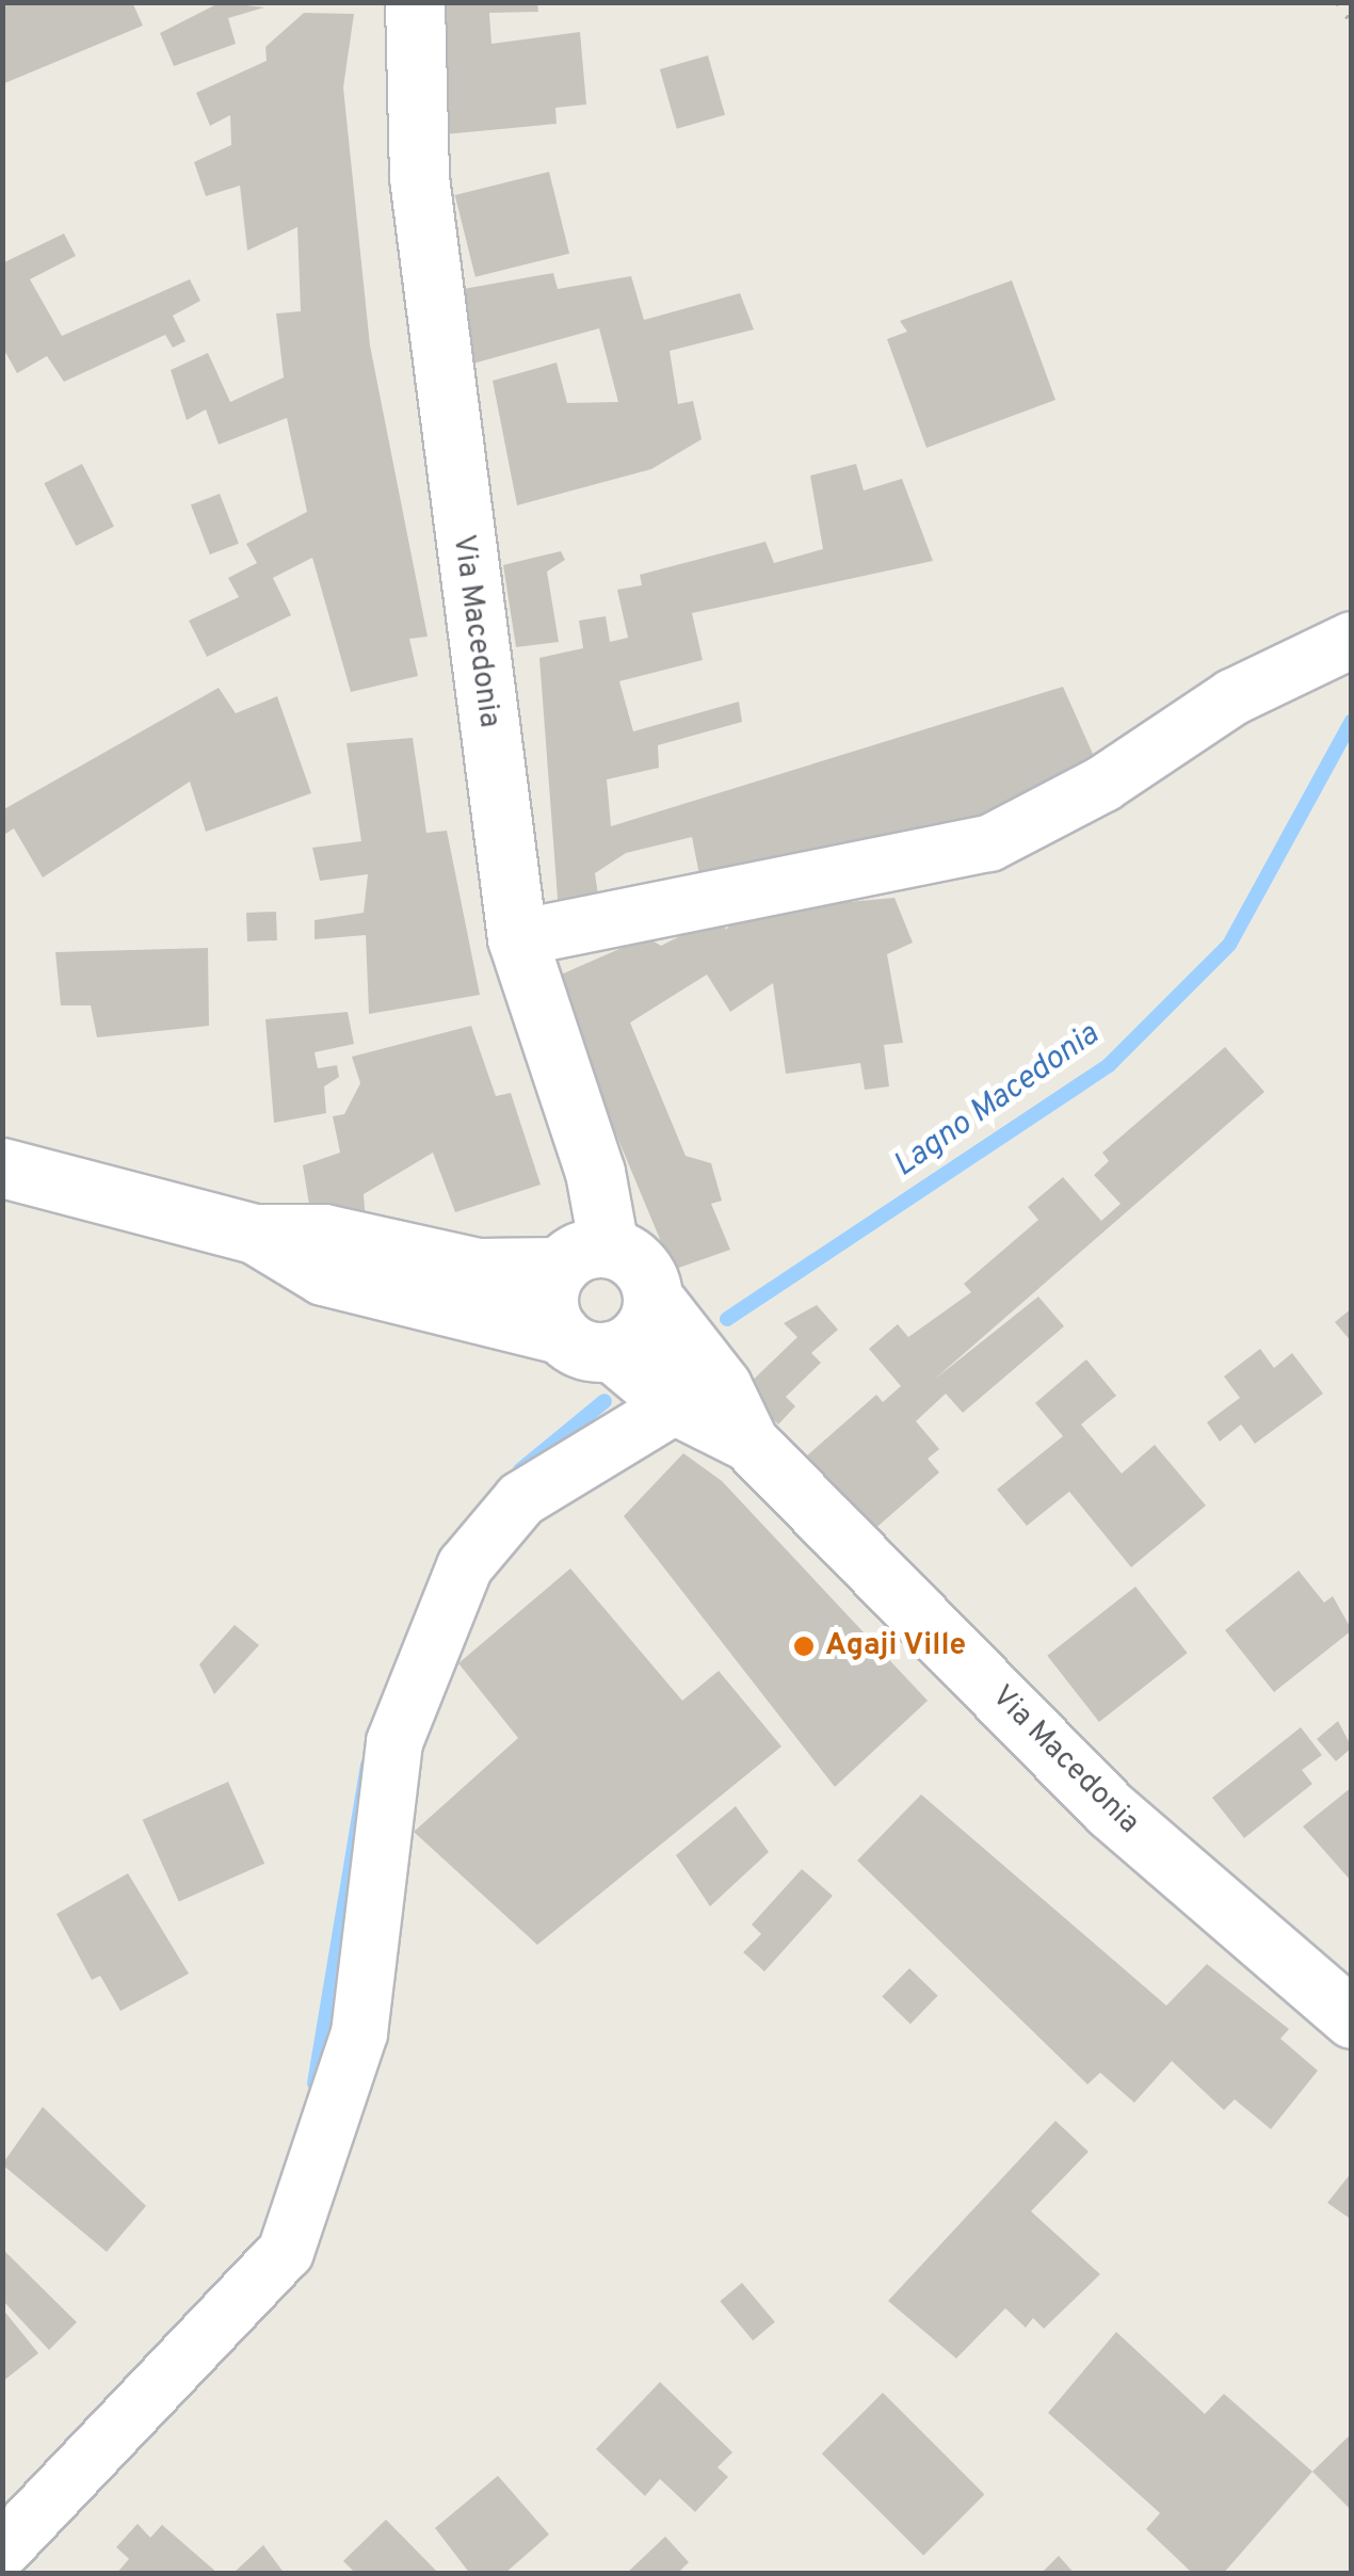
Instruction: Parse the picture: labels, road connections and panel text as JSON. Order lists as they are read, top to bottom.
{
  "streets": {
    "main road": ["Via Macedonia"]
  },
  "water": ["Lagno Macedonia"],
  "places": ["Agaji Ville"]
}
